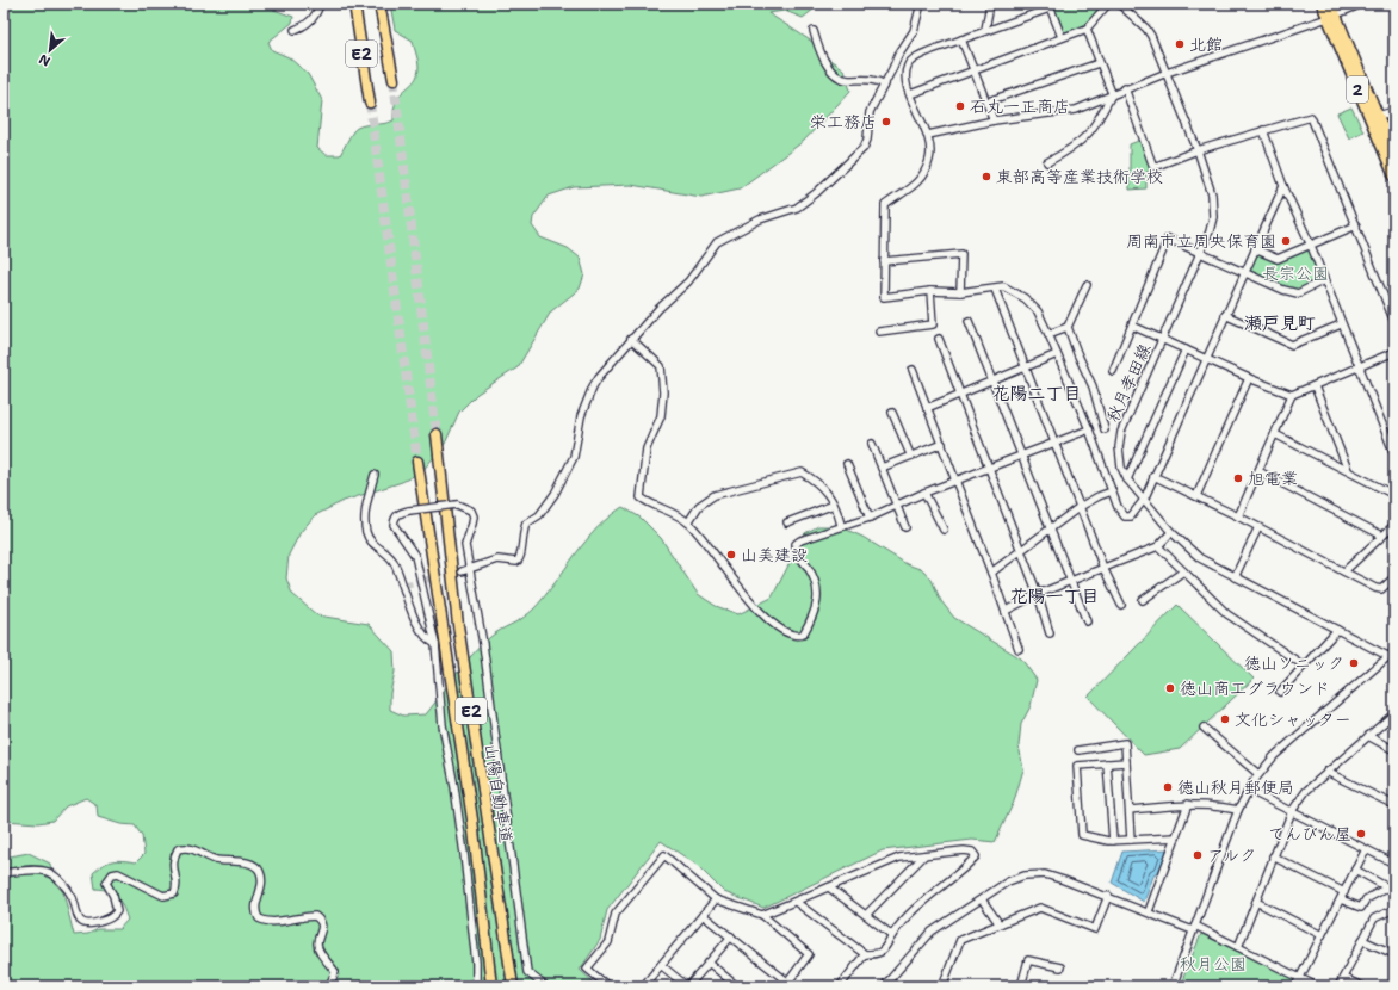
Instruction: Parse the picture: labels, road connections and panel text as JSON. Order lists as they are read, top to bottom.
{
  "streets": {
    "highway": ["E2", "2", "山陽自動車道"],
    "street": ["秋月孝田線"]
  },
  "districts": ["瀬戸見町", "花陽二丁目", "花陽一丁目"],
  "parks": ["長宗公園", "秋月公園"],
  "places": [
    "北館",
    "石丸一正商店",
    "栄工務店",
    "東部高等産業技術学校",
    "周南市立周央保育園",
    "旭電業",
    "山美建設",
    "徳山ソニック",
    "徳山商工グラウンド",
    "文化シャッター",
    "徳山秋月郵便局",
    "てんびん屋",
    "アルク"
  ],
  "north": "bottom left"
}
